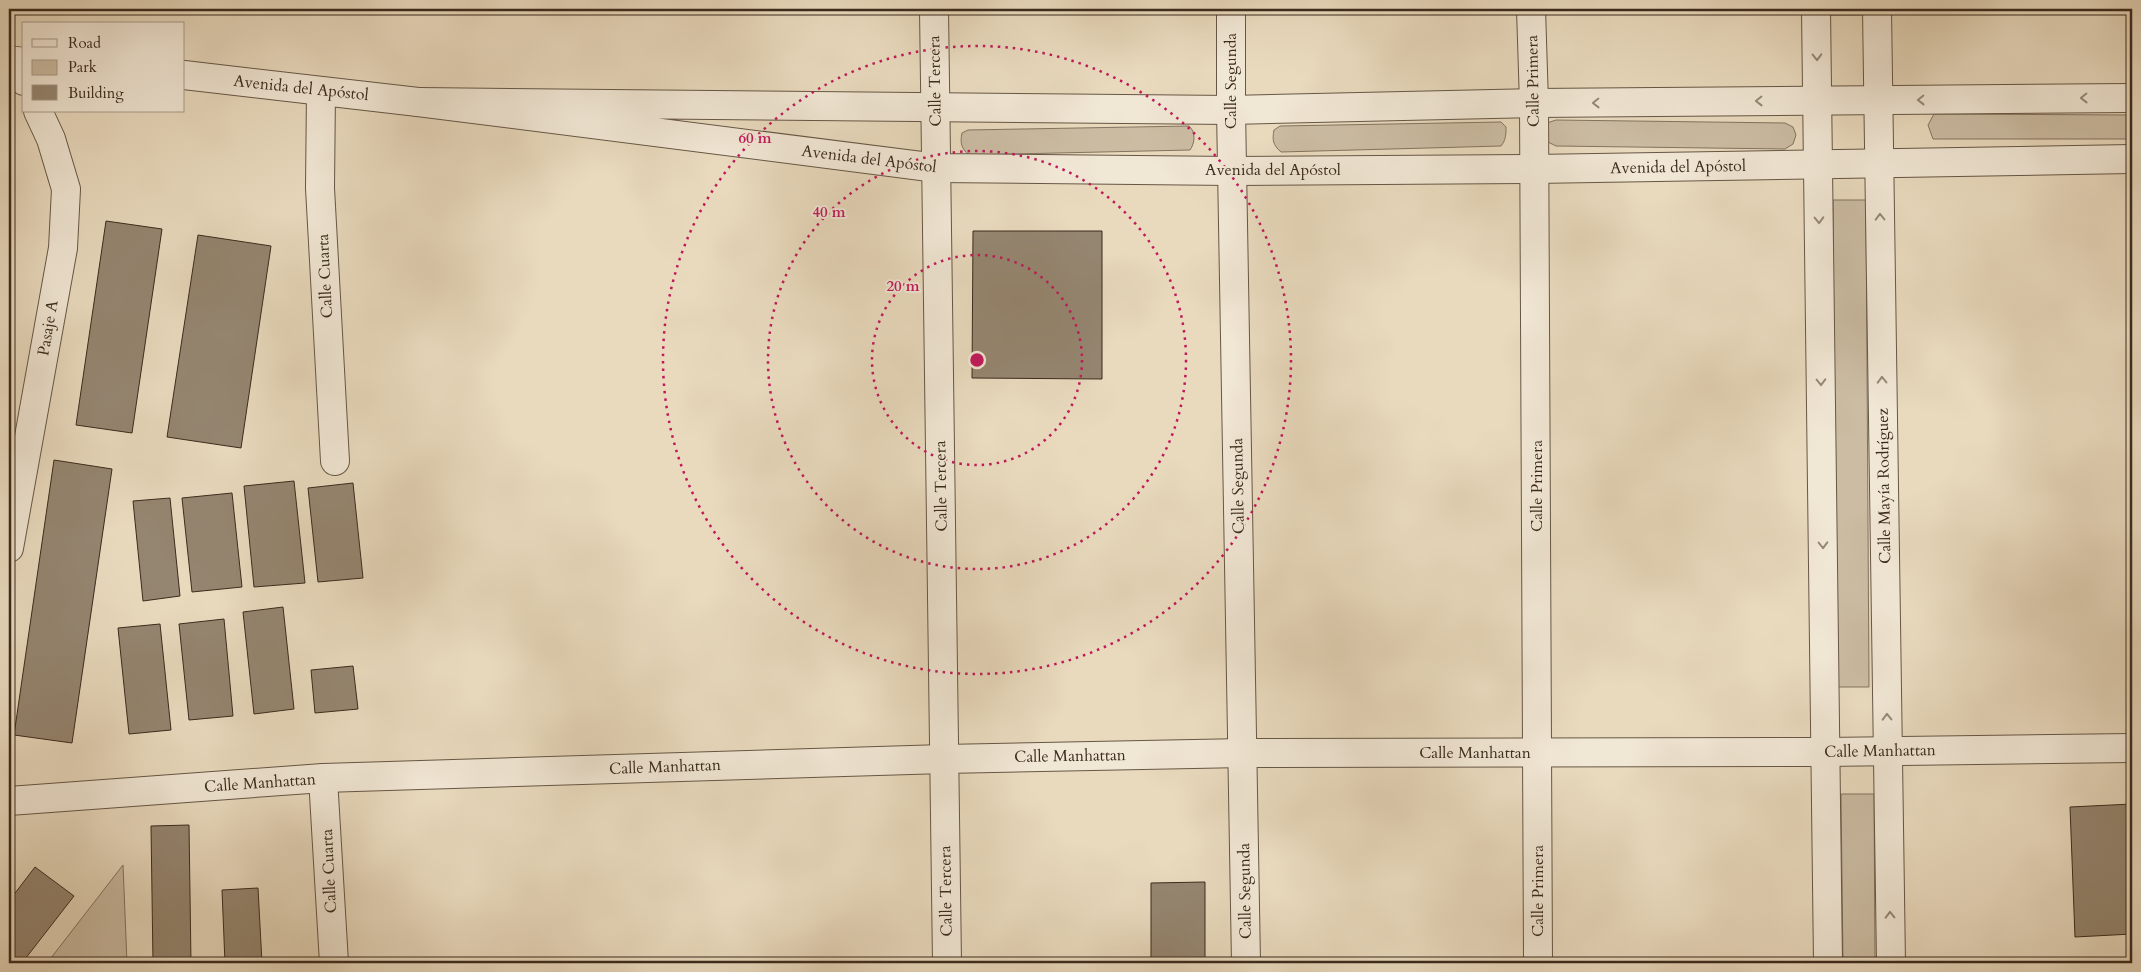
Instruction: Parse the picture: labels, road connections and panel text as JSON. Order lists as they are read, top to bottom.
{
  "streets": {
    "street": [
      "Calle Tercera",
      "Calle Segunda",
      "Calle Primera",
      "Avenida del Apóstol",
      "Calle Cuarta",
      "Pasaje A",
      "Calle Mayía Rodríguez",
      "Calle Manhattan"
    ]
  },
  "crossings": [
    ["Calle Tercera", "Avenida del Apóstol"],
    ["Calle Tercera", "Calle Manhattan"],
    ["Calle Segunda", "Avenida del Apóstol"],
    ["Calle Segunda", "Calle Manhattan"],
    ["Calle Primera", "Avenida del Apóstol"],
    ["Calle Primera", "Calle Manhattan"],
    ["Avenida del Apóstol", "Calle Cuarta"],
    ["Avenida del Apóstol", "Calle Mayía Rodríguez"],
    ["Calle Cuarta", "Calle Manhattan"],
    ["Calle Mayía Rodríguez", "Calle Manhattan"]
  ],
  "legend": ["Road", "Park", "Building"],
  "rings": ["60 m", "40 m", "20 m"]
}
